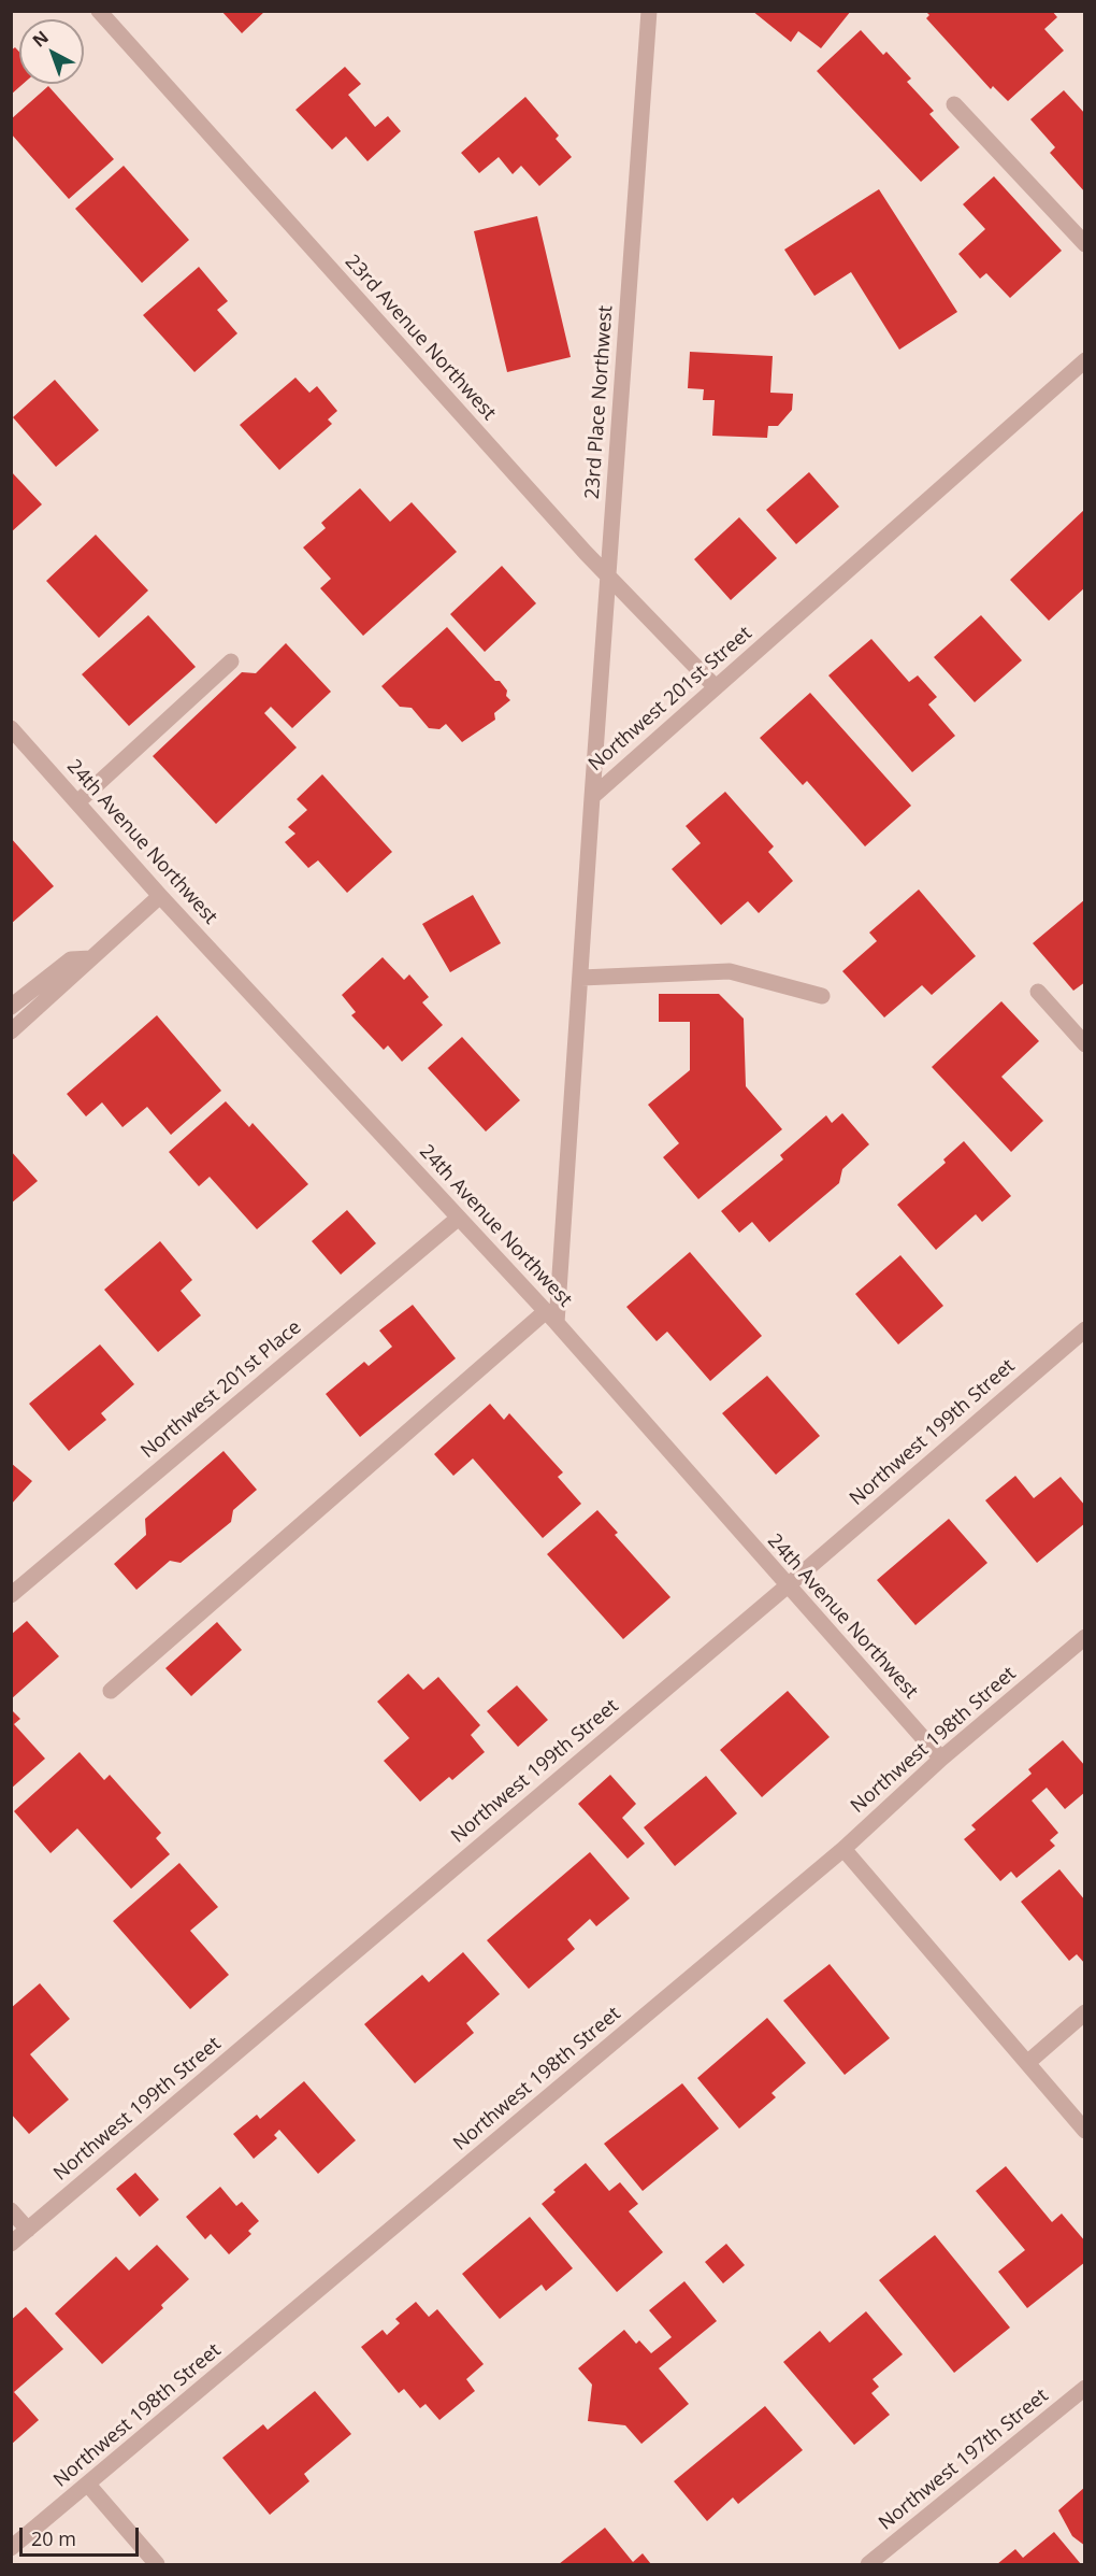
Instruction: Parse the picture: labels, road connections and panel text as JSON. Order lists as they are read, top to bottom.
{
  "streets": {
    "street": [
      "23rd Avenue Northwest",
      "23rd Place Northwest",
      "Northwest 201st Street",
      "24th Avenue Northwest",
      "Northwest 201st Place",
      "Northwest 199th Street",
      "Northwest 198th Street",
      "Northwest 197th Street"
    ]
  },
  "crossings": [
    ["23rd Avenue Northwest", "23rd Place Northwest"],
    ["23rd Avenue Northwest", "Northwest 201st Street"],
    ["23rd Place Northwest", "Northwest 201st Street"],
    ["Northwest 201st Street", "24th Avenue Northwest"],
    ["24th Avenue Northwest", "Northwest 201st Place"],
    ["24th Avenue Northwest", "Northwest 199th Street"],
    ["24th Avenue Northwest", "Northwest 198th Street"]
  ],
  "scale_bar": "20 m",
  "north": "top left"
}
